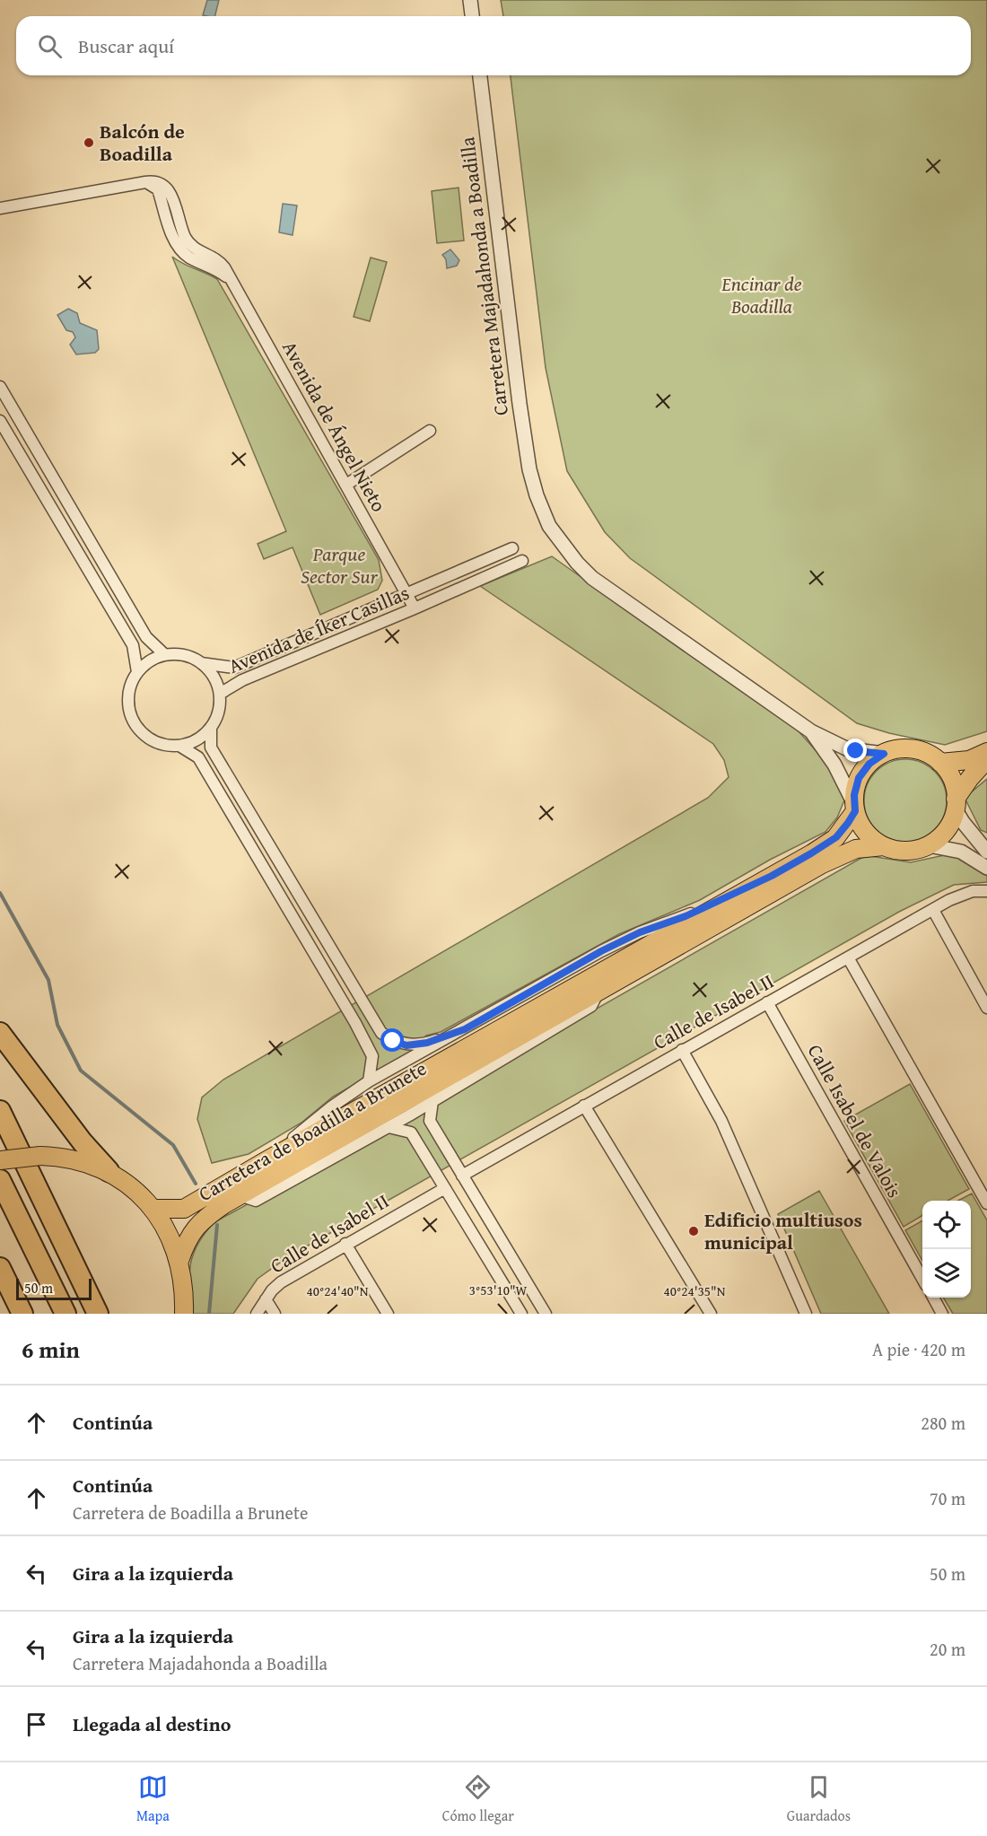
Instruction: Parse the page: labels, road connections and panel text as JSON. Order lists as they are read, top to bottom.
{
  "streets": {
    "main road": ["Carretera de Boadilla a Brunete"],
    "street": [
      "Carretera Majadahonda a Boadilla",
      "Avenida de Ángel Nieto",
      "Avenida de Íker Casillas",
      "Calle de Isabel II",
      "Calle Isabel de Valois"
    ]
  },
  "crossings": [
    ["Carretera Majadahonda a Boadilla", "Carretera de Boadilla a Brunete"],
    ["Avenida de Ángel Nieto", "Avenida de Íker Casillas"],
    ["Calle de Isabel II", "Calle Isabel de Valois"]
  ],
  "parks": ["Encinar de Boadilla", "Parque Sector Sur"],
  "places": ["Balcón de Boadilla", "Edificio multiusos municipal"],
  "scale_bar": "50 m",
  "page": {
    "search": "Buscar aquí",
    "scale": "50 m",
    "heading": ["6 min", "A pie · 420 m"],
    "list": [
      ["Continúa", "280 m"],
      ["Continúa", "Carretera de Boadilla a Brunete", "70 m"],
      ["Gira a la izquierda", "50 m"],
      ["Gira a la izquierda", "Carretera Majadahonda a Boadilla", "20 m"],
      "Llegada al destino"
    ],
    "nav": ["Mapa", "Cómo llegar", "Guardados"]
  },
  "coordinates": ["3°53'10\"W", "40°24'40\"N", "40°24'35\"N"]
}
